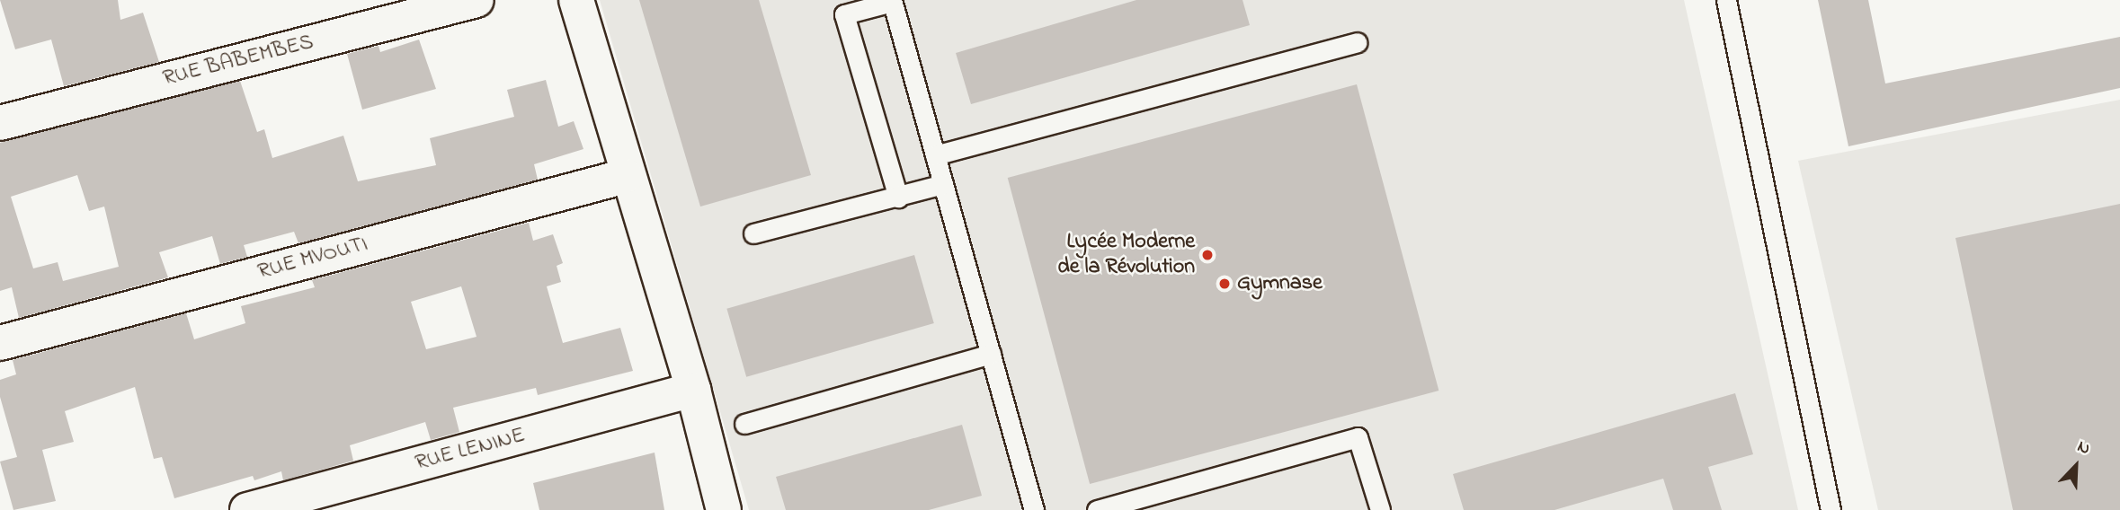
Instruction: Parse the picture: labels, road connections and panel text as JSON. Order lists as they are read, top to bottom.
{
  "streets": {
    "street": ["RUE BABEMBES", "RUE MVOUTI", "RUE LENINE"]
  },
  "places": ["Lycée Moderne de la Révolution", "Gymnase"],
  "north": "top right"
}
